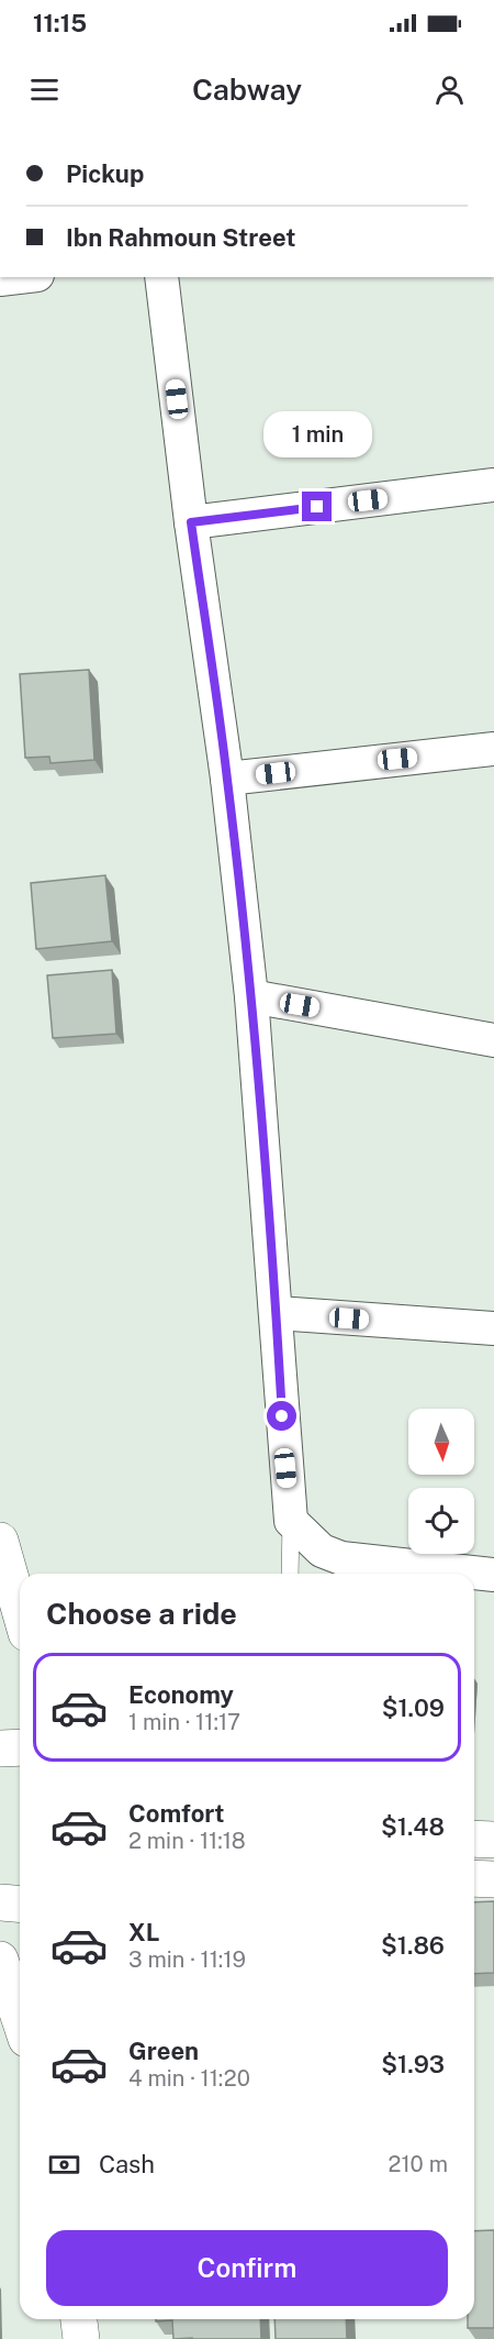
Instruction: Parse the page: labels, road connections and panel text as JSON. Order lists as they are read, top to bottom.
{
  "north": "bottom",
  "page": {
    "status": "11:15",
    "header": "Cabway",
    "banner": ["Pickup", "Ibn Rahmoun Street"],
    "bubble": "1 min",
    "heading": "Choose a ride",
    "list": [
      {
        "name": "Economy",
        "note": "1 min · 11:17",
        "value": "$1.09"
      },
      {
        "name": "Comfort",
        "note": "2 min · 11:18",
        "value": "$1.48"
      },
      {
        "name": "XL",
        "note": "3 min · 11:19",
        "value": "$1.86"
      },
      {
        "name": "Green",
        "note": "4 min · 11:20",
        "value": "$1.93"
      }
    ],
    "pay": ["Cash", "210 m"],
    "buttons": "Confirm"
  }
}
